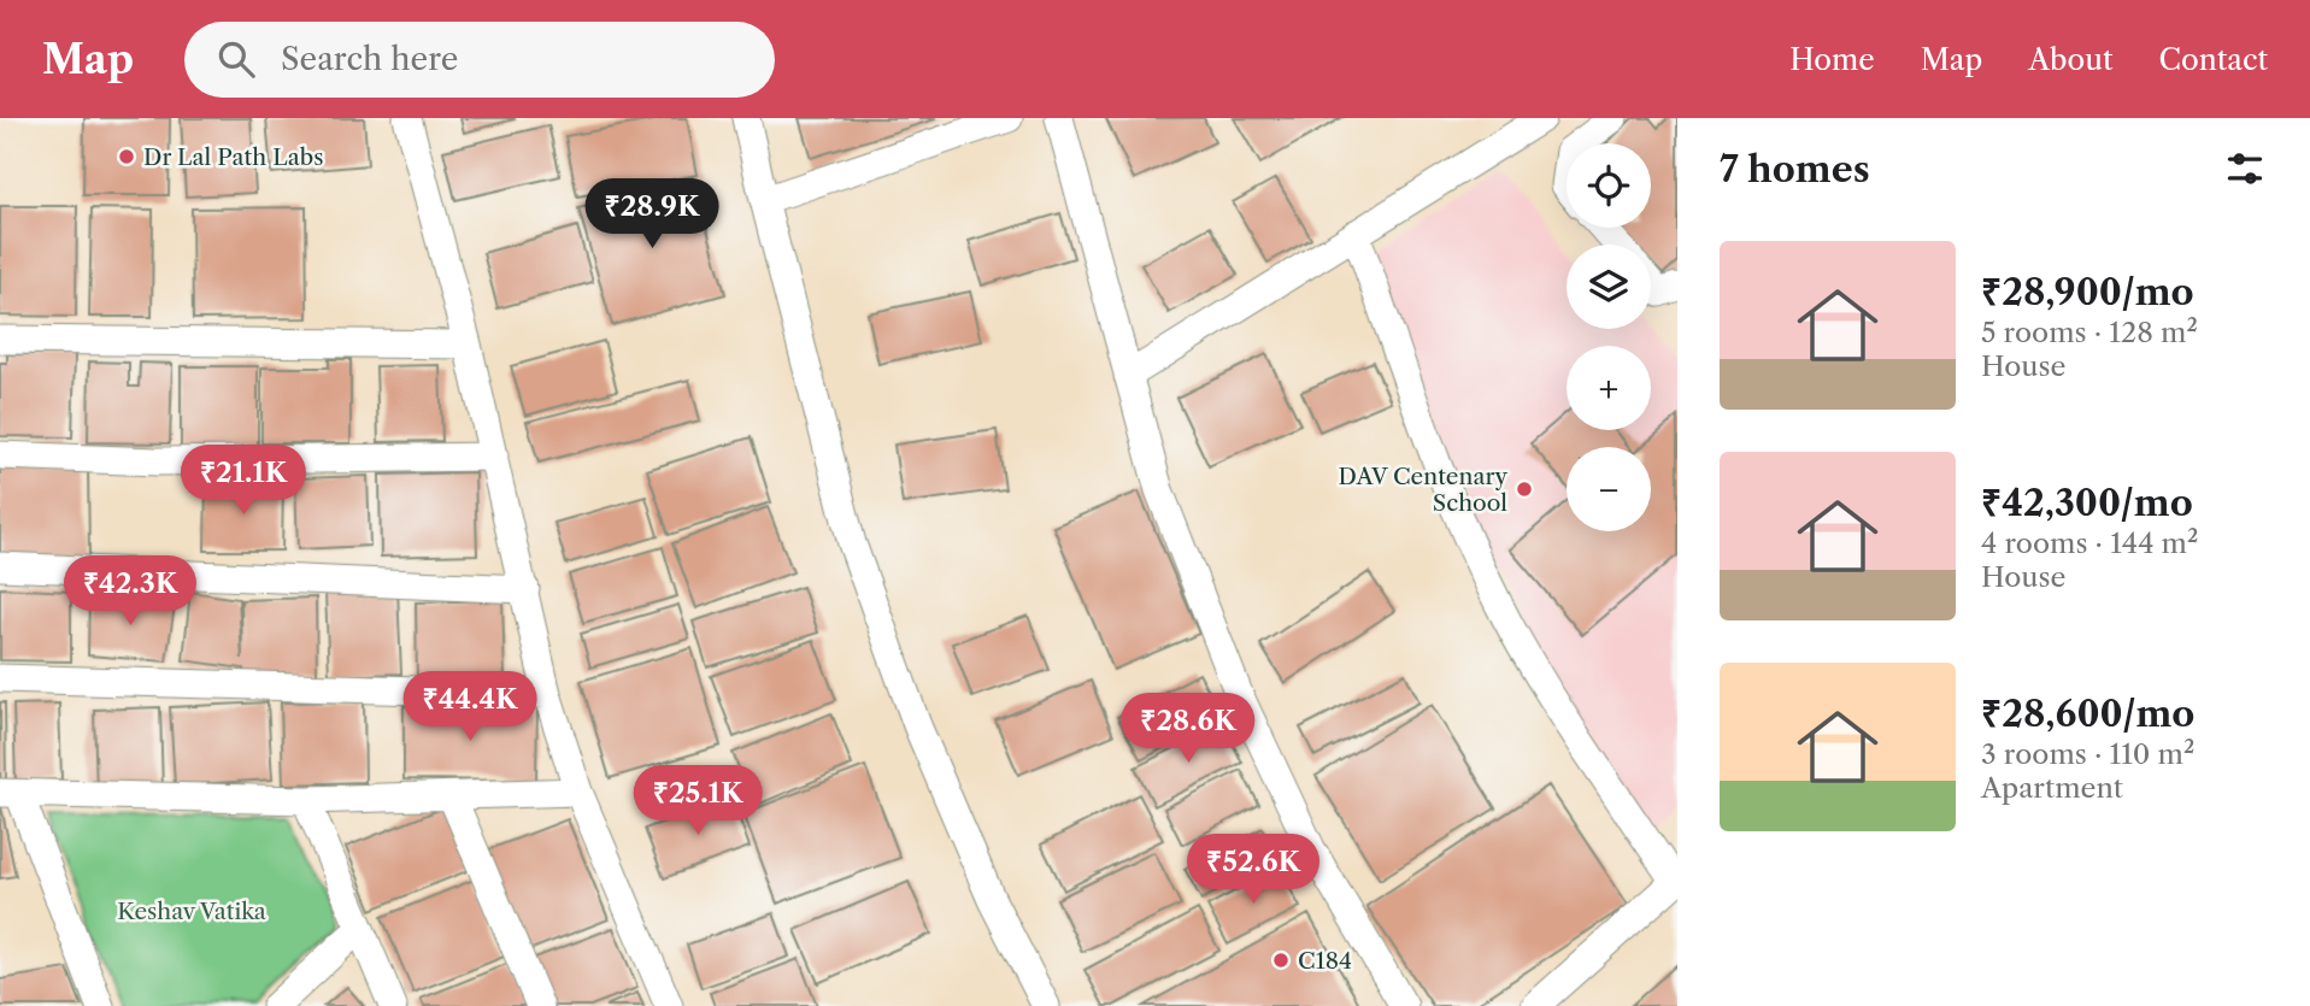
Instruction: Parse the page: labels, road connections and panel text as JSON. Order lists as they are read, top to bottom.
{
  "parks": ["Keshav Vatika"],
  "places": ["Dr Lal Path Labs", "DAV Centenary School", "C184"],
  "page": {
    "header": "Map",
    "search": "Search here",
    "nav": [
      "Home",
      "Map",
      "About",
      "Contact"
    ],
    "heading": "7 homes",
    "map_buttons": ["+", "−"],
    "price": [
      "₹28.9K",
      "₹21.1K",
      "₹42.3K",
      "₹44.4K",
      "₹28.6K",
      "₹25.1K",
      "₹52.6K"
    ],
    "list": [
      {
        "name": "₹28,900/mo",
        "note": "5 rooms · 128 m² · House"
      },
      {
        "name": "₹42,300/mo",
        "note": "4 rooms · 144 m² · House"
      },
      {
        "name": "₹28,600/mo",
        "note": "3 rooms · 110 m² · Apartment"
      }
    ]
  }
}
